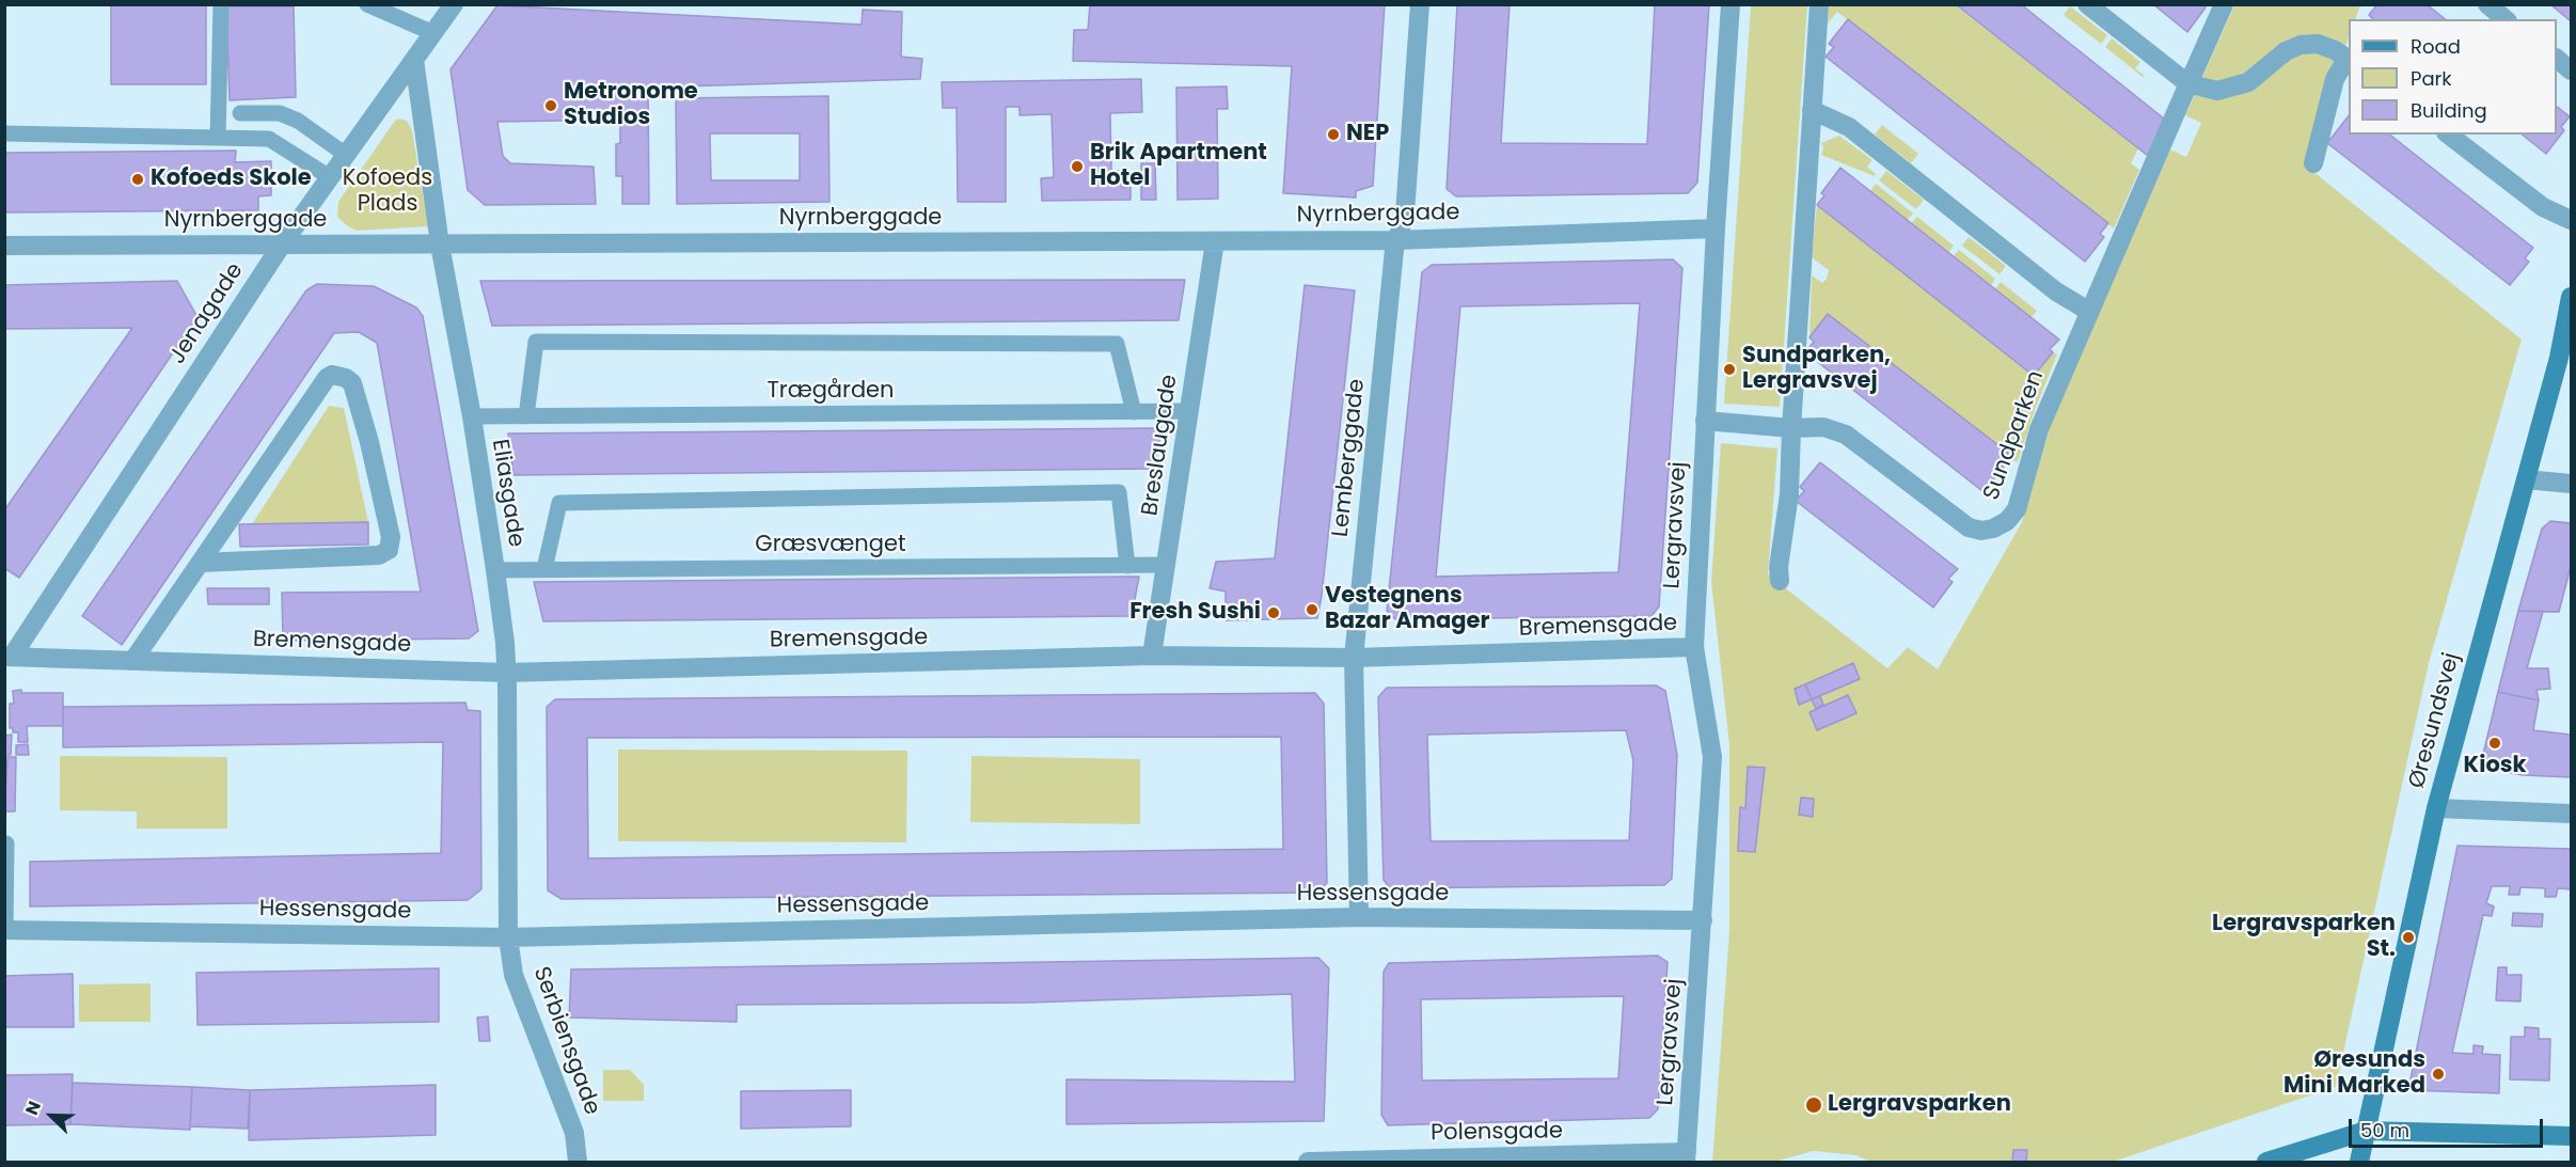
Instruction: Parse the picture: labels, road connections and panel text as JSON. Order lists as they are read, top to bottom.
{
  "streets": {
    "street": [
      "Nyrnberggade",
      "Jenagade",
      "Sundparken",
      "Breslaugade",
      "Lemberggade",
      "Eliasgade",
      "Lergravsvej",
      "Bremensgade",
      "Øresundsvej",
      "Hessensgade",
      "Serbiensgade",
      "Polensgade"
    ],
    "lane": ["Trægården", "Græsvænget"]
  },
  "crossings": [
    ["Nyrnberggade", "Jenagade"],
    ["Nyrnberggade", "Breslaugade"],
    ["Nyrnberggade", "Lemberggade"],
    ["Nyrnberggade", "Eliasgade"],
    ["Nyrnberggade", "Lergravsvej"],
    ["Jenagade", "Eliasgade"],
    ["Jenagade", "Bremensgade"],
    ["Trægården", "Breslaugade"],
    ["Trægården", "Eliasgade"],
    ["Sundparken", "Lergravsvej"],
    ["Breslaugade", "Græsvænget"],
    ["Breslaugade", "Bremensgade"],
    ["Lemberggade", "Bremensgade"],
    ["Lemberggade", "Hessensgade"],
    ["Eliasgade", "Græsvænget"],
    ["Eliasgade", "Bremensgade"],
    ["Eliasgade", "Hessensgade"],
    ["Eliasgade", "Serbiensgade"],
    ["Lergravsvej", "Bremensgade"],
    ["Lergravsvej", "Hessensgade"],
    ["Lergravsvej", "Polensgade"],
    ["Hessensgade", "Serbiensgade"]
  ],
  "parks": ["Kofoeds Plads"],
  "places": [
    "Metronome Studios",
    "NEP",
    "Brik Apartment Hotel",
    "Kofoeds Skole",
    "Sundparken, Lergravsvej",
    "Vestegnens Bazar Amager",
    "Fresh Sushi",
    "Kiosk",
    "Lergravsparken St.",
    "Øresunds Mini Marked",
    "Lergravsparken"
  ],
  "legend": ["Road", "Park", "Building"],
  "scale_bar": "50 m",
  "north": "top left"
}
